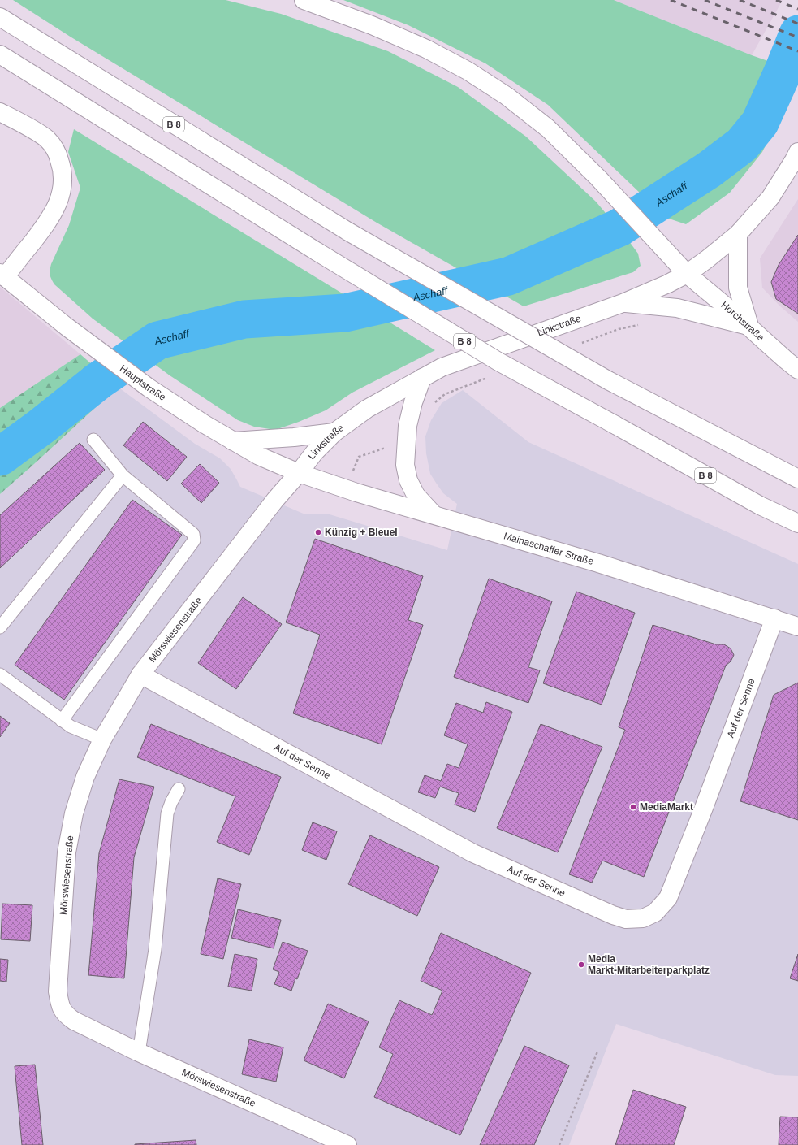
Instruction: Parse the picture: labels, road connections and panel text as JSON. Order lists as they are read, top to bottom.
{
  "streets": {
    "main road": [
      "B 8",
      "Horchstraße",
      "Linkstraße",
      "Hauptstraße",
      "Mainaschaffer Straße",
      "Mörswiesenstraße",
      "Auf der Senne"
    ]
  },
  "crossings": [
    ["Horchstraße", "Linkstraße"],
    ["Linkstraße", "Hauptstraße"],
    ["Linkstraße", "Mainaschaffer Straße"],
    ["Linkstraße", "Mörswiesenstraße"],
    ["Hauptstraße", "Mainaschaffer Straße"],
    ["Hauptstraße", "Mörswiesenstraße"],
    ["Mainaschaffer Straße", "Mörswiesenstraße"],
    ["Mainaschaffer Straße", "Auf der Senne"],
    ["Mörswiesenstraße", "Auf der Senne"]
  ],
  "water": ["Aschaff"],
  "places": ["Künzig + Bleuel", "MediaMarkt", "Media Markt-Mitarbeiterparkplatz"]
}
